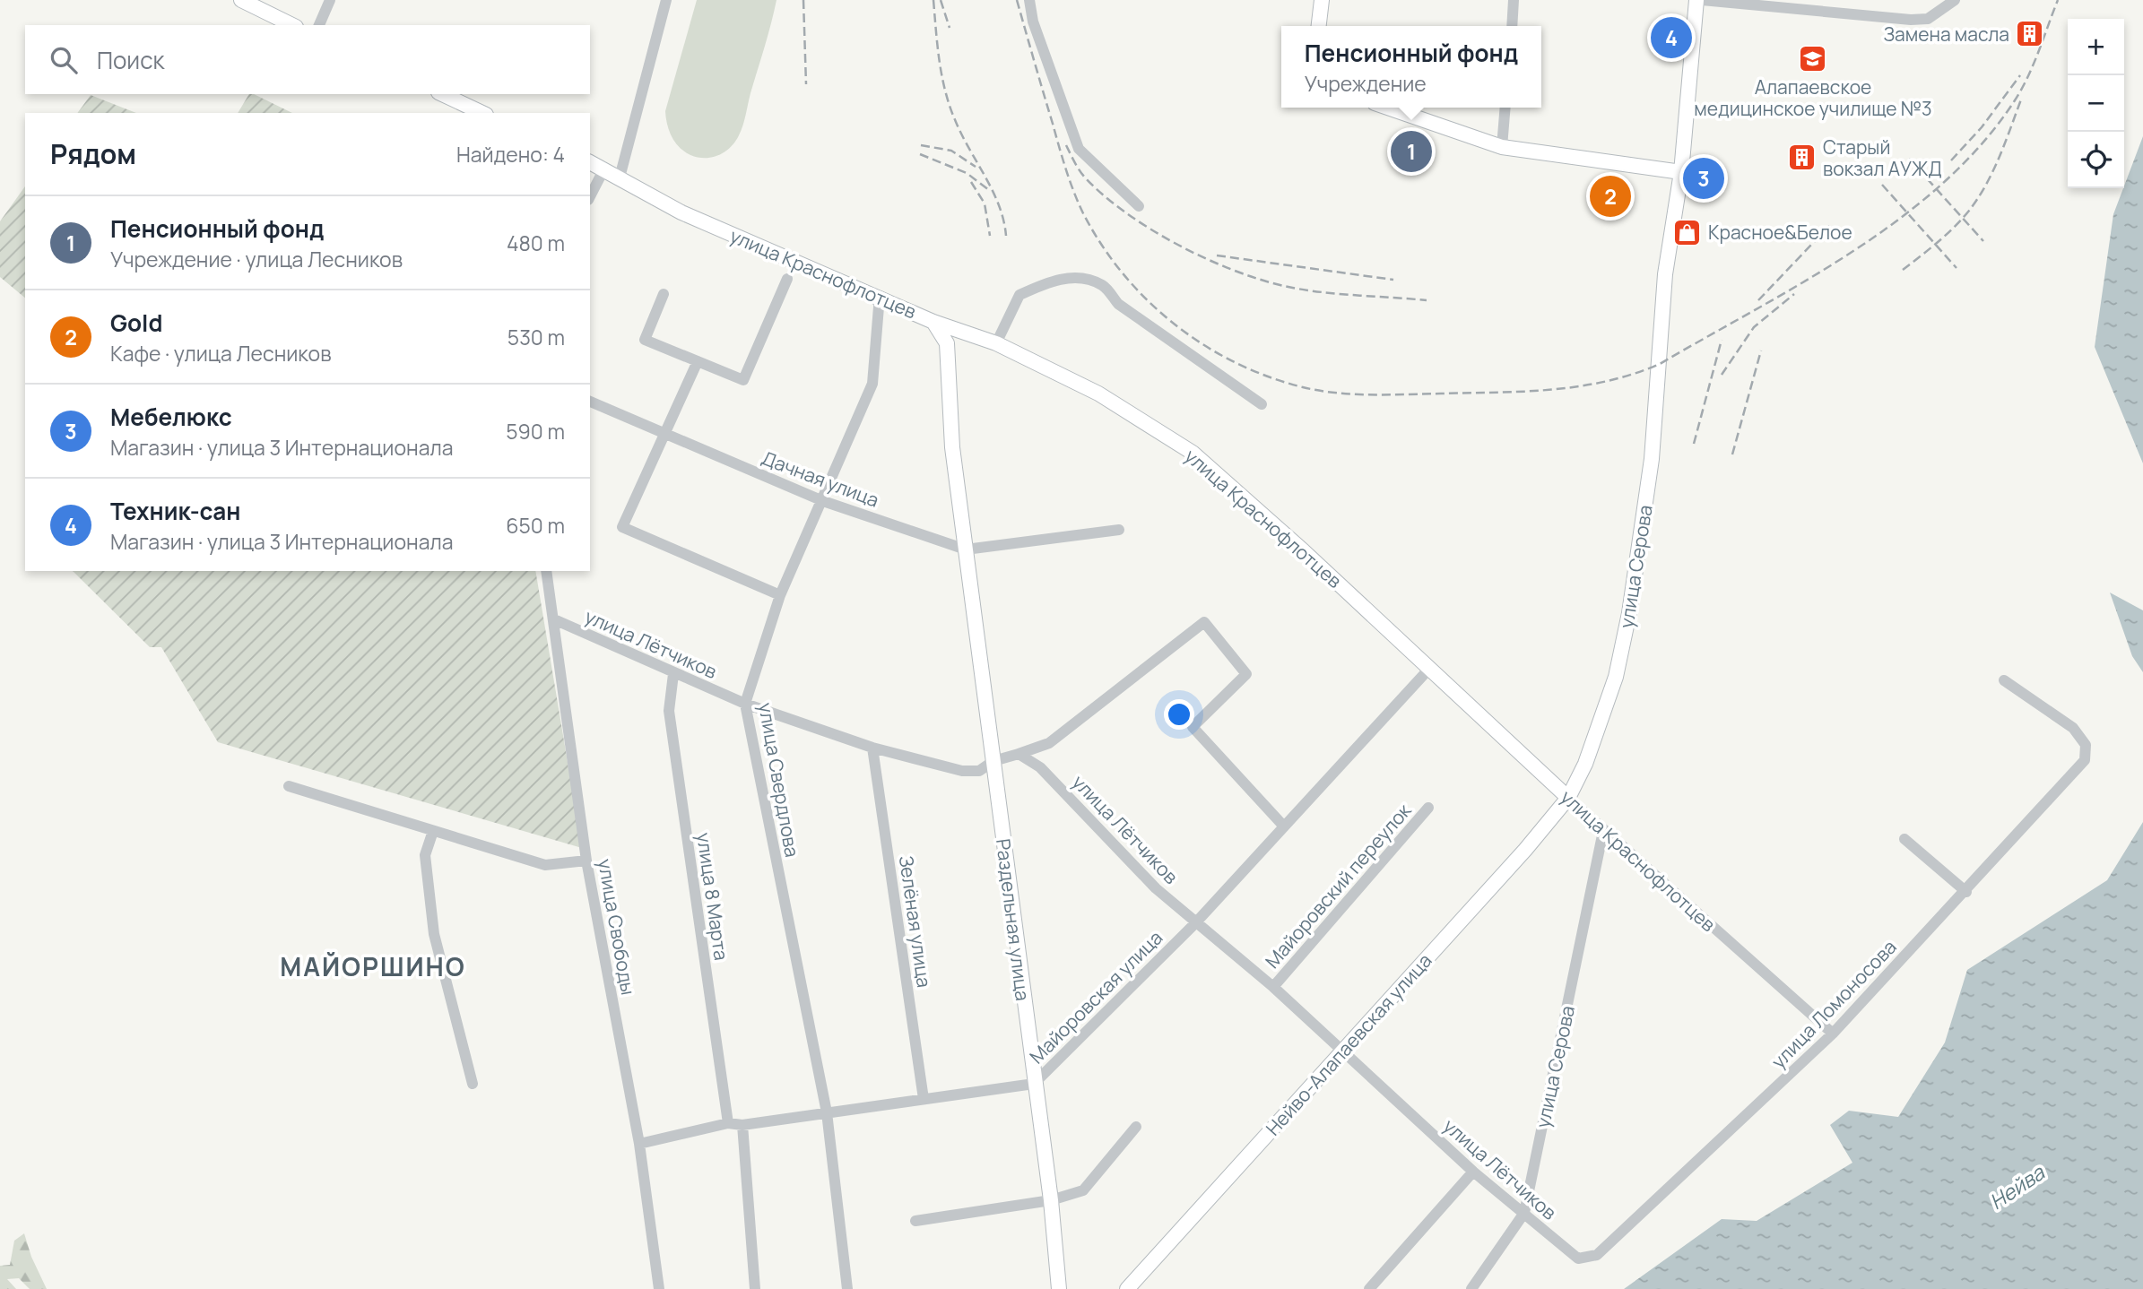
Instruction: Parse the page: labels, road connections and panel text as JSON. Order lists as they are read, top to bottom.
{
  "streets": {
    "street": [
      "улица Краснофлотцев",
      "Дачная улица",
      "улица Серова",
      "улица Лётчиков",
      "улица Свердлова",
      "Майоровский переулок",
      "улица 8 Марта",
      "Раздельная улица",
      "Зелёная улица",
      "улица Свободы",
      "Майоровская улица",
      "улица Ломоносова",
      "Нейво-Алапаевская улица"
    ]
  },
  "crossings": [
    ["улица Краснофлотцев", "улица Серова"],
    ["улица Краснофлотцев", "улица Свердлова"],
    ["улица Краснофлотцев", "Раздельная улица"],
    ["улица Краснофлотцев", "Майоровская улица"],
    ["улица Краснофлотцев", "улица Ломоносова"],
    ["улица Краснофлотцев", "Нейво-Алапаевская улица"],
    ["Дачная улица", "улица Свердлова"],
    ["Дачная улица", "Раздельная улица"],
    ["улица Серова", "улица Лётчиков"],
    ["улица Серова", "Нейво-Алапаевская улица"],
    ["улица Лётчиков", "улица Свердлова"],
    ["улица Лётчиков", "Майоровский переулок"],
    ["улица Лётчиков", "улица 8 Марта"],
    ["улица Лётчиков", "Раздельная улица"],
    ["улица Лётчиков", "Зелёная улица"],
    ["улица Лётчиков", "улица Свободы"],
    ["улица Лётчиков", "Майоровская улица"],
    ["улица Лётчиков", "улица Ломоносова"],
    ["улица Лётчиков", "Нейво-Алапаевская улица"],
    ["улица Свердлова", "Майоровская улица"],
    ["улица 8 Марта", "Майоровская улица"],
    ["Раздельная улица", "Майоровская улица"],
    ["Зелёная улица", "Майоровская улица"],
    ["улица Свободы", "Майоровская улица"]
  ],
  "districts": ["МАЙОРШИНО"],
  "water": ["Нейва"],
  "places": {
    "building": ["Замена масла", "Старый вокзал АУЖД"],
    "school or university": ["Алапаевское медицинское училище №3"],
    "shop": ["Красное&Белое"]
  },
  "page": {
    "pins": [
      "4",
      "1",
      "3",
      "2"
    ],
    "map_buttons": ["+", "−"],
    "search": "Поиск",
    "popup": ["Пенсионный фонд", "Учреждение"],
    "heading": ["Рядом", "Найдено: 4"],
    "list": [
      {
        "mark": "1",
        "name": "Пенсионный фонд",
        "note": "Учреждение · улица Лесников",
        "value": "480 m"
      },
      {
        "mark": "2",
        "name": "Gold",
        "note": "Кафе · улица Лесников",
        "value": "530 m"
      },
      {
        "mark": "3",
        "name": "Мебелюкс",
        "note": "Магазин · улица 3 Интернационала",
        "value": "590 m"
      },
      {
        "mark": "4",
        "name": "Техник-сан",
        "note": "Магазин · улица 3 Интернационала",
        "value": "650 m"
      }
    ]
  }
}
